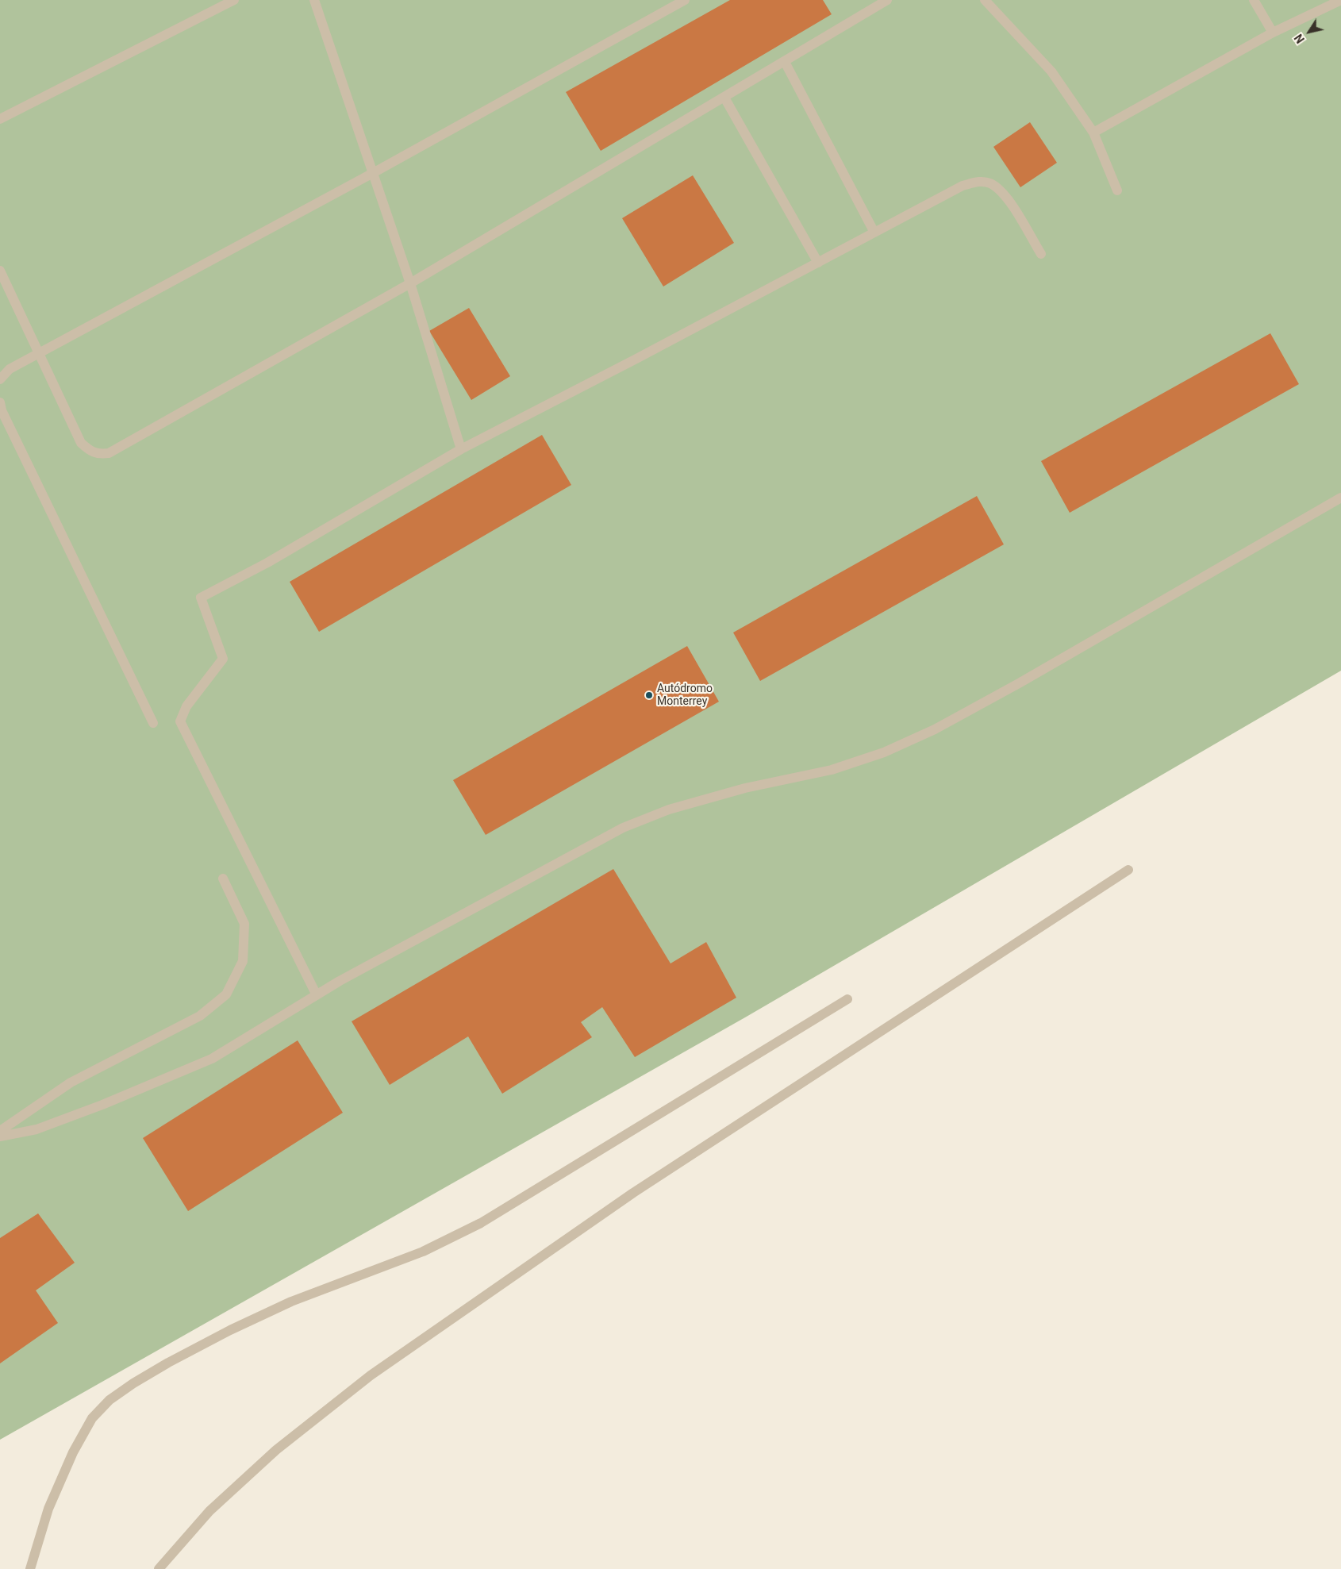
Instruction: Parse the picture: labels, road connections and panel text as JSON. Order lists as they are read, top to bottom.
{
  "places": ["Autódromo Monterrey"],
  "north": "bottom left"
}
